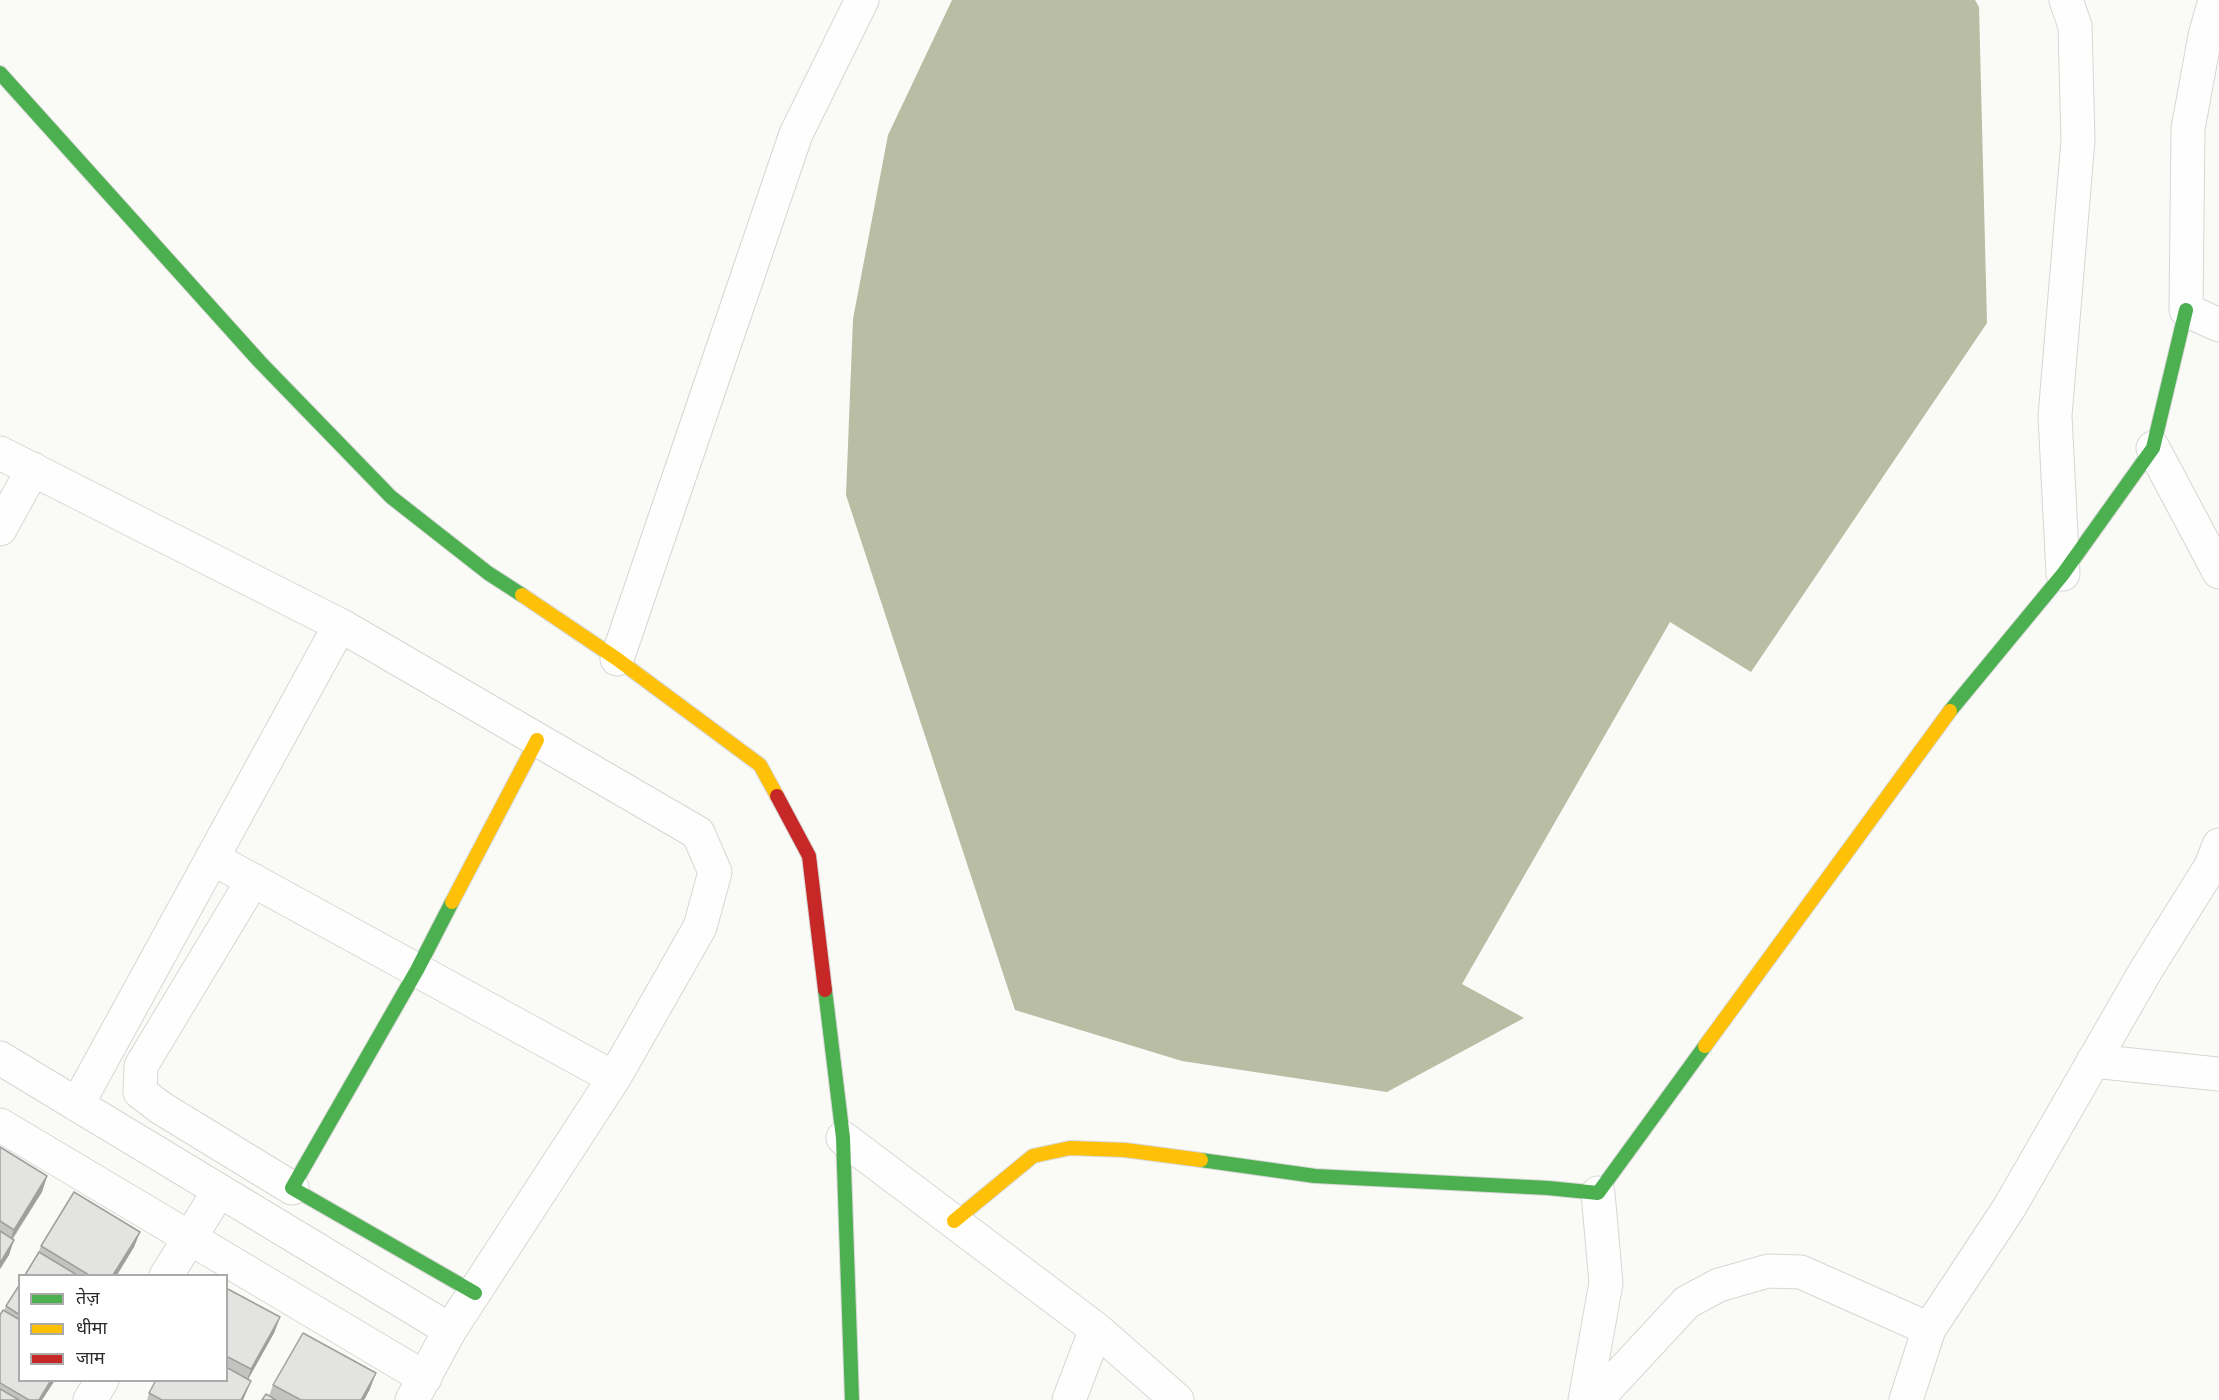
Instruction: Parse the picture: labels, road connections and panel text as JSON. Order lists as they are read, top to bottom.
{
  "legend": ["तेज़", "धीमा", "जाम"]
}
